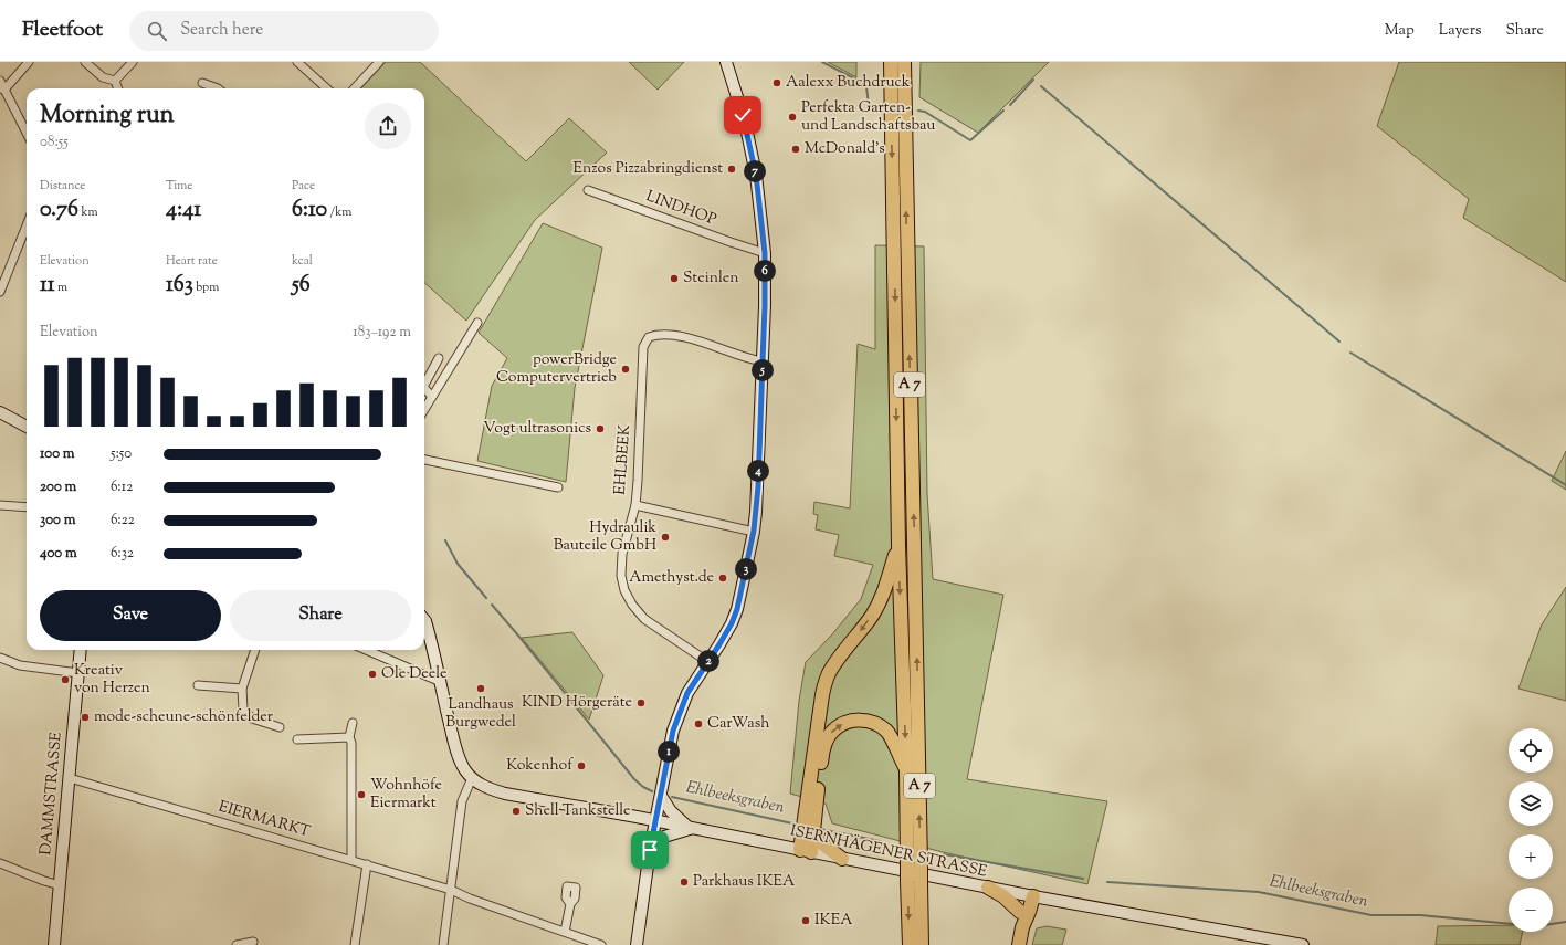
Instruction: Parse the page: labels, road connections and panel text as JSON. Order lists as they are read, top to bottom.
{
  "streets": {
    "highway": ["A 7"],
    "main road": ["DAMMSTRASSE", "ISERNHÄGENER STRASSE"],
    "street": ["LINDHOP", "EHLBEEK", "EIERMARKT"]
  },
  "crossings": [
    ["DAMMSTRASSE", "EIERMARKT"]
  ],
  "water": ["Ehlbeeksgraben"],
  "places": [
    "Aalexx Buchdruck",
    "Perfekta Garten- und Landschaftsbau",
    "McDonald's",
    "Enzos Pizzabringdienst",
    "Steinlen",
    "powerBridge Computervertrieb",
    "Vogt ultrasonics",
    "Hydraulik Bauteile GmbH",
    "Amethyst.de",
    "Ole Deele",
    "Kreativ von Herzen",
    "Landhaus Burgwedel",
    "KIND Hörgeräte",
    "mode-scheune-schönfelder",
    "CarWash",
    "Kokenhof",
    "Wohnhöfe Eiermarkt",
    "Shell Tankstelle",
    "Parkhaus IKEA",
    "IKEA"
  ],
  "page": {
    "header": "Fleetfoot",
    "search": "Search here",
    "nav": ["Map", "Layers", "Share"],
    "heading": ["Morning run", "08:55"],
    "pins": [
      "7",
      "6",
      "5",
      "4",
      "3",
      "2",
      "1"
    ],
    "stats": [
      ["Distance", "0.76 km"],
      ["Time", "4:41"],
      ["Pace", "6:10 /km"],
      ["Elevation", "11 m"],
      ["Heart rate", "163 bpm"],
      ["kcal", "56"]
    ],
    "chart": ["Elevation", "183–192 m"],
    "list": [
      {
        "name": "100 m",
        "note": "5:50"
      },
      {
        "name": "200 m",
        "note": "6:12"
      },
      {
        "name": "300 m",
        "note": "6:22"
      },
      {
        "name": "400 m",
        "note": "6:32"
      }
    ],
    "buttons": ["Save", "Share"],
    "map_buttons": ["+", "−"]
  }
}
